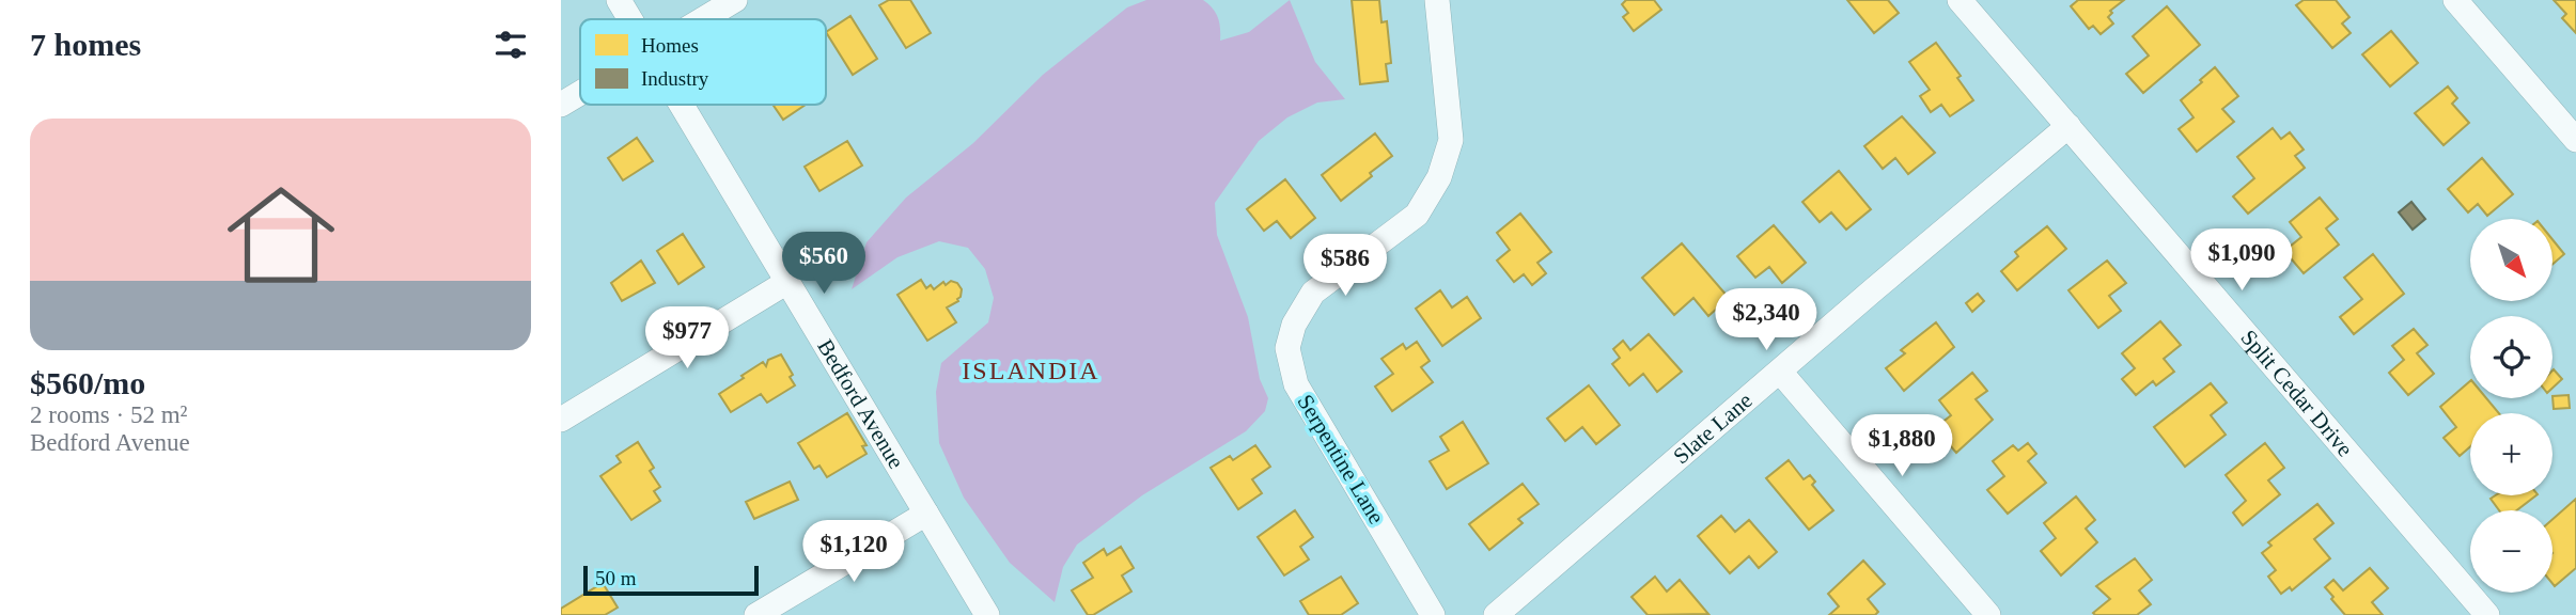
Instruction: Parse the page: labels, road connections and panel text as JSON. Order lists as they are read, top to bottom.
{
  "streets": {
    "street": [
      "Split Cedar Drive",
      "Bedford Avenue",
      "Slate Lane",
      "Serpentine Lane"
    ]
  },
  "crossings": [
    ["Split Cedar Drive", "Slate Lane"]
  ],
  "districts": ["ISLANDIA"],
  "legend": ["Homes", "Industry"],
  "scale_bar": "50 m",
  "north": "bottom right",
  "page": {
    "heading": "7 homes",
    "list": [
      {
        "name": "$560/mo",
        "note": "2 rooms · 52 m² · Bedford Avenue"
      }
    ],
    "map_buttons": ["+", "−"],
    "price": [
      "$1,090",
      "$560",
      "$586",
      "$2,340",
      "$977",
      "$1,880",
      "$1,120"
    ],
    "scale": "50 m"
  }
}
